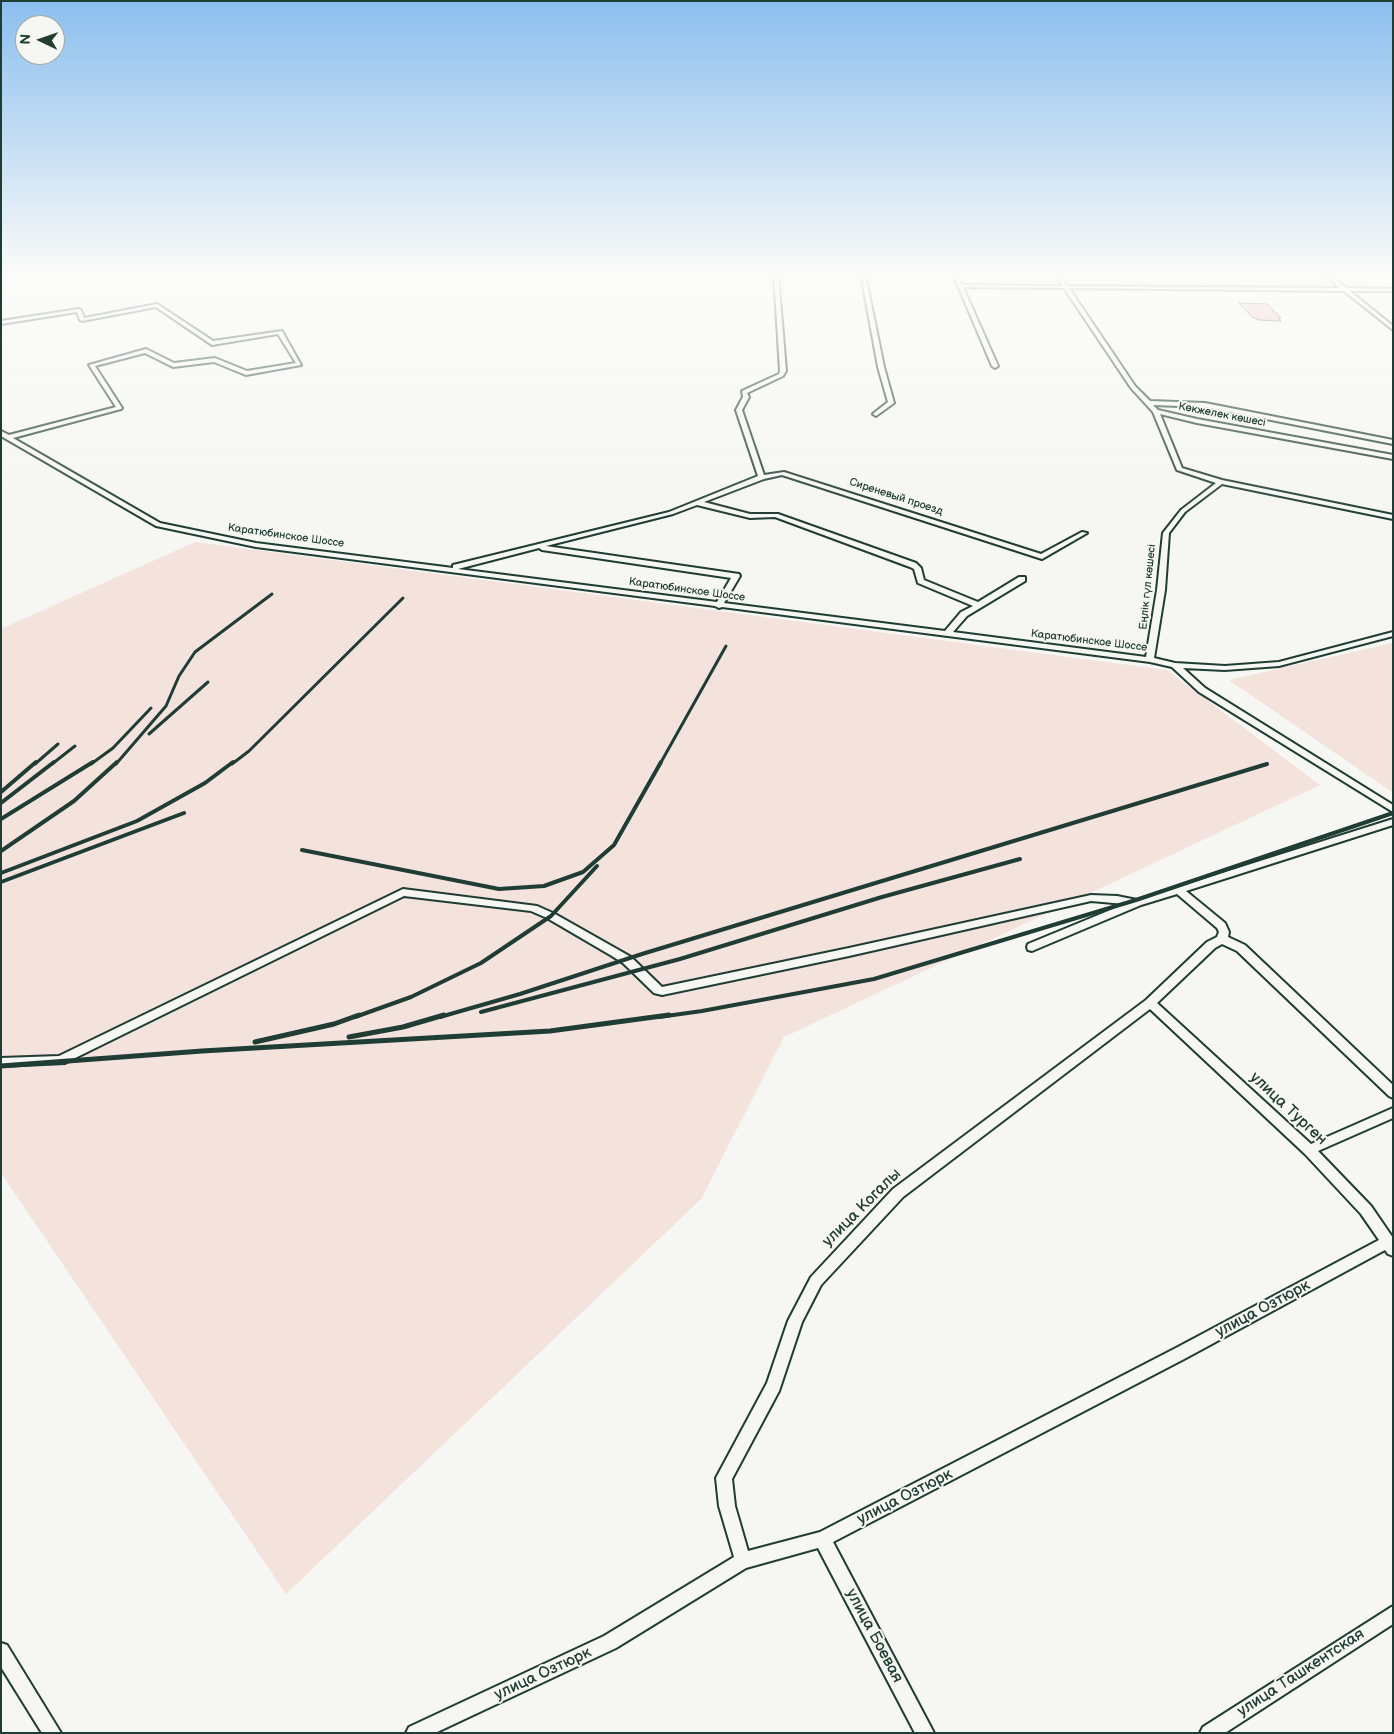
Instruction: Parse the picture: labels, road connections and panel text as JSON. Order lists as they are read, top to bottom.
{
  "streets": {
    "street": [
      "Көкжелек көшесі",
      "Сиреневый проезд",
      "Каратюбинское Шоссе",
      "Еңлік гүл көшесі",
      "улица Турген",
      "улица Когалы",
      "улица Озтюрк",
      "улица Боевая",
      "улица Ташкентская"
    ]
  },
  "crossings": [
    ["Сиреневый проезд", "Каратюбинское Шоссе"],
    ["Каратюбинское Шоссе", "Еңлік гүл көшесі"],
    ["улица Турген", "улица Когалы"],
    ["улица Турген", "улица Озтюрк"],
    ["улица Когалы", "улица Озтюрк"],
    ["улица Озтюрк", "улица Боевая"]
  ],
  "north": "left"
}
